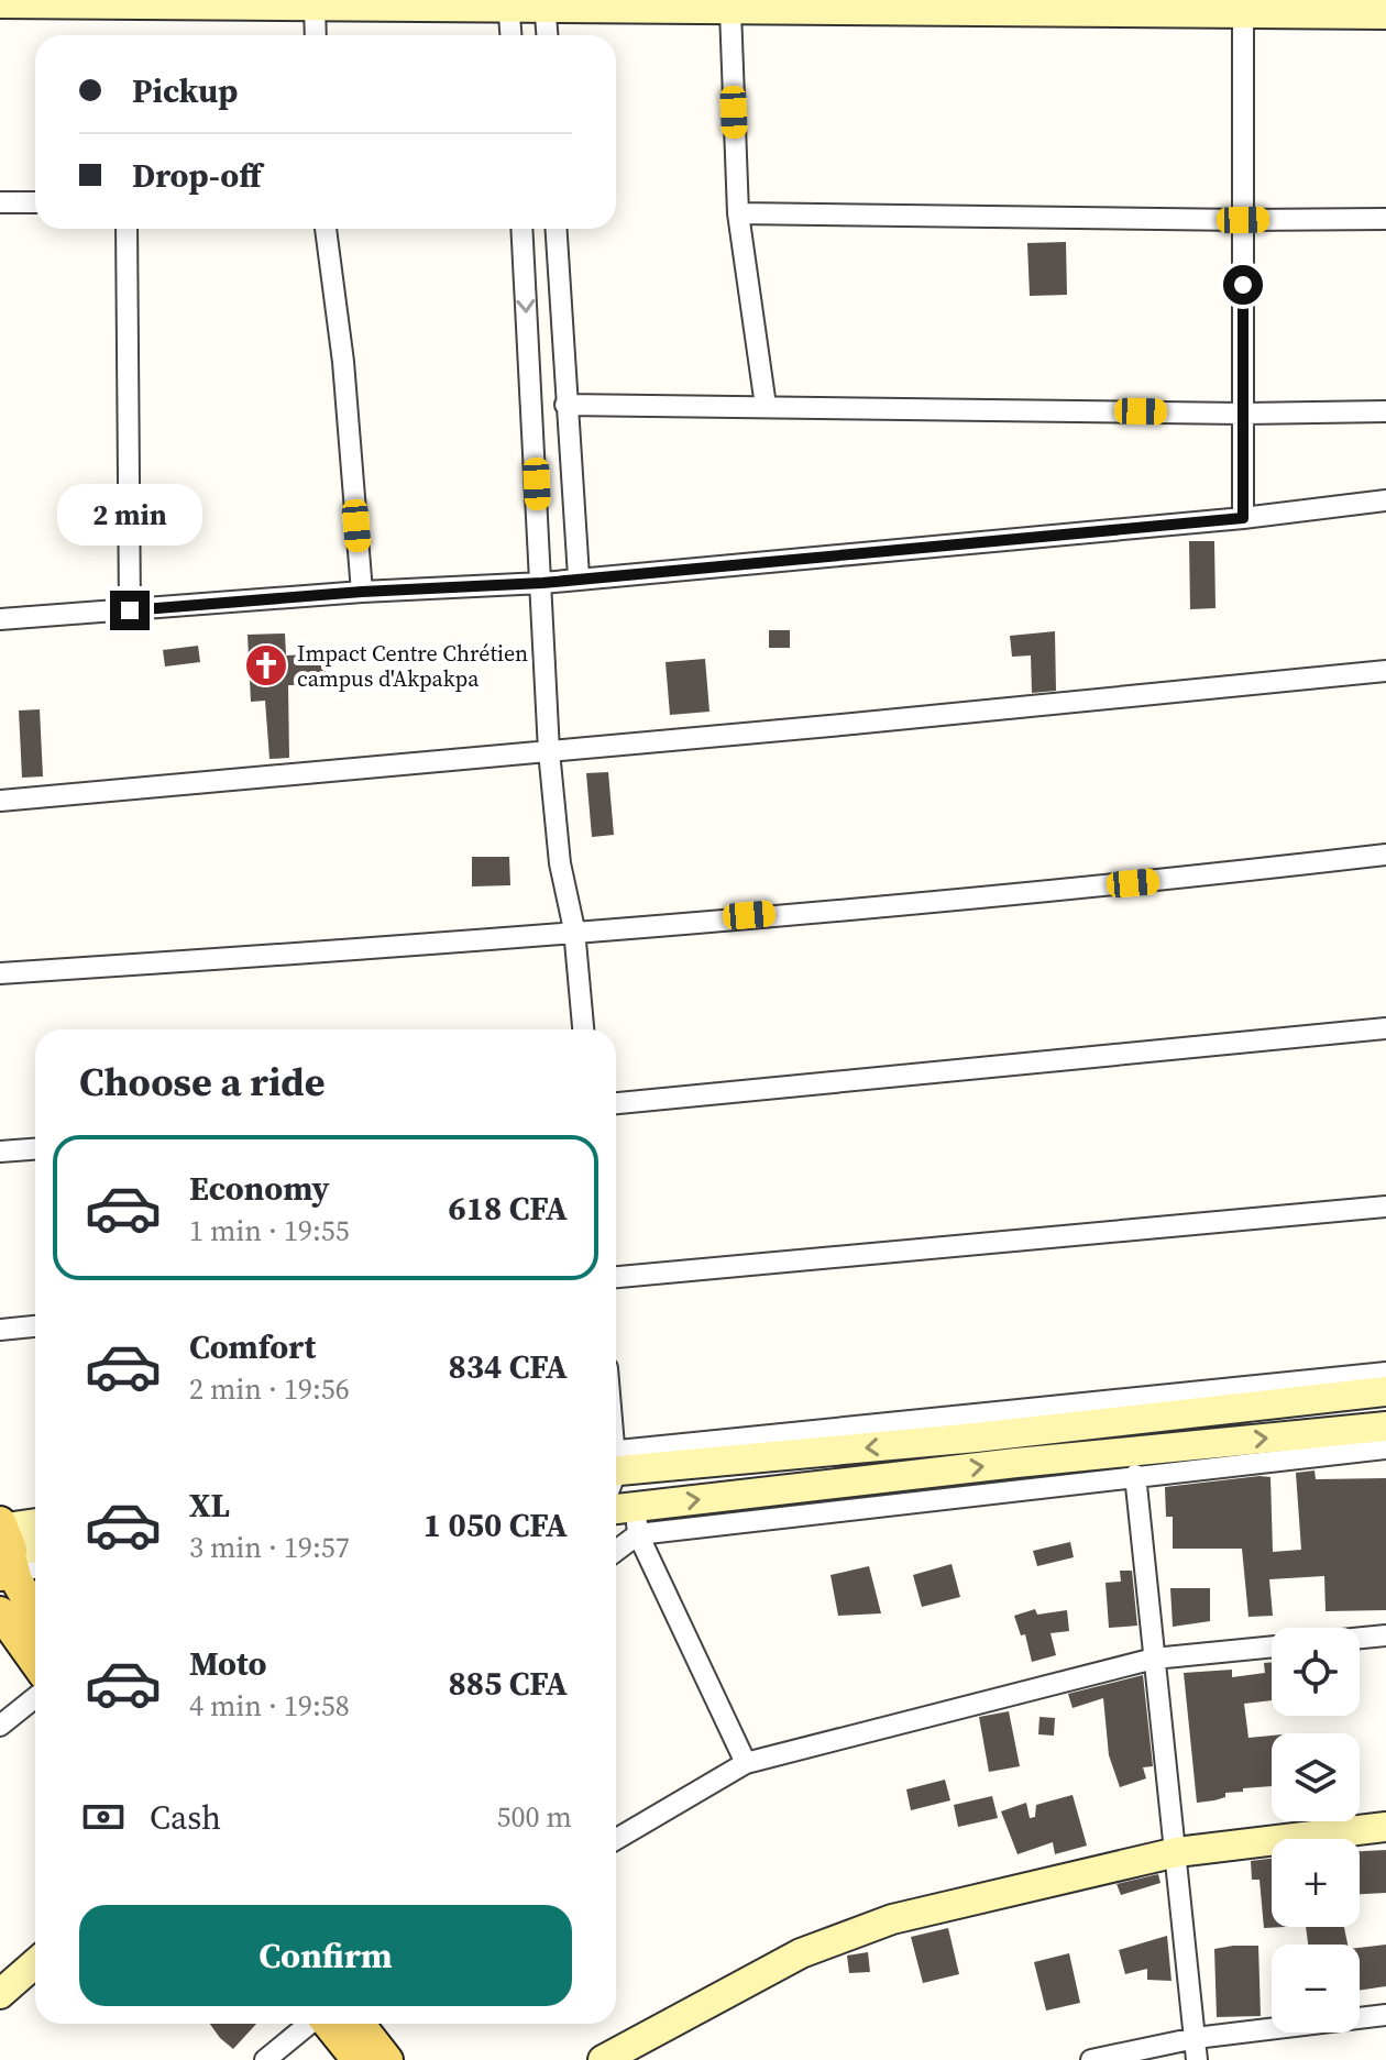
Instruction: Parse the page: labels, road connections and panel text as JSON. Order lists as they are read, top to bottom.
{
  "places": {
    "church": ["Impact Centre Chrétien campus d'Akpakpa"]
  },
  "page": {
    "banner": ["Pickup", "Drop-off"],
    "bubble": "2 min",
    "heading": "Choose a ride",
    "list": [
      {
        "name": "Economy",
        "note": "1 min · 19:55",
        "value": "618 CFA"
      },
      {
        "name": "Comfort",
        "note": "2 min · 19:56",
        "value": "834 CFA"
      },
      {
        "name": "XL",
        "note": "3 min · 19:57",
        "value": "1 050 CFA"
      },
      {
        "name": "Moto",
        "note": "4 min · 19:58",
        "value": "885 CFA"
      }
    ],
    "map_buttons": ["+", "−"],
    "pay": ["Cash", "500 m"],
    "buttons": "Confirm"
  }
}
